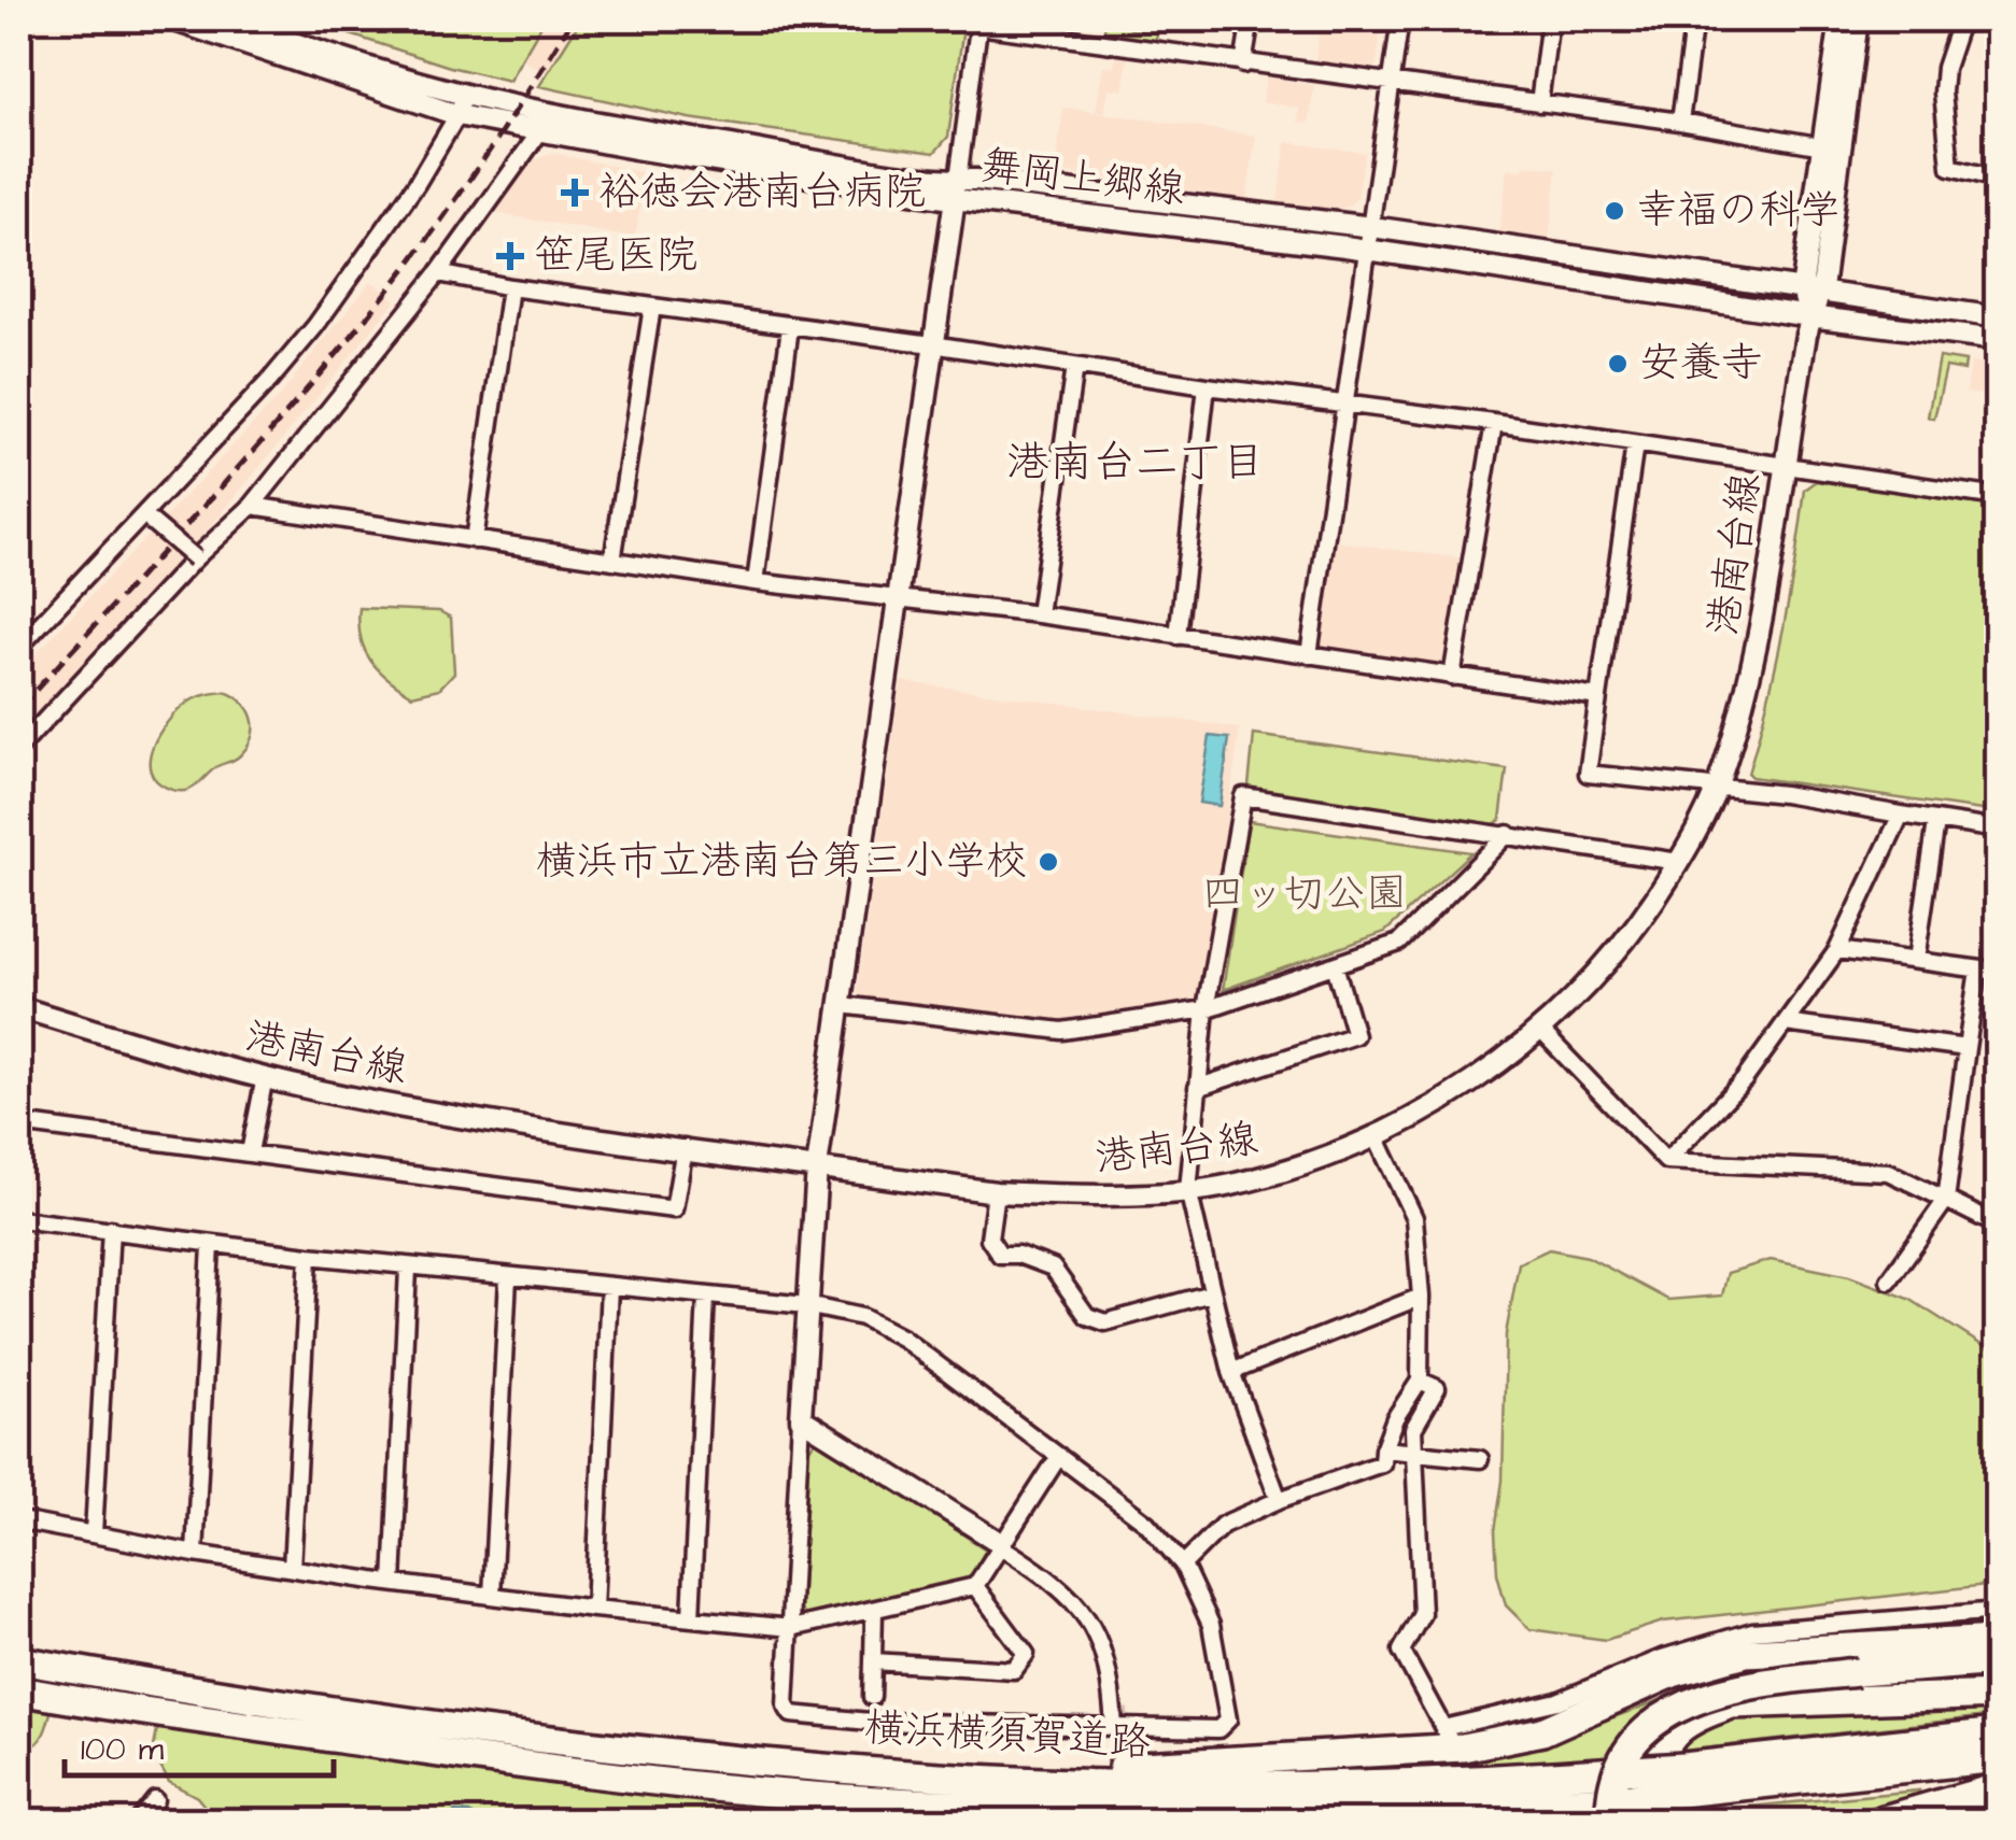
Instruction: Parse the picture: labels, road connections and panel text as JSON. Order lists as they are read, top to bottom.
{
  "streets": {
    "highway": ["横浜横須賀道路"],
    "street": ["舞岡上郷線", "港南台線"]
  },
  "crossings": [
    ["舞岡上郷線", "港南台線"]
  ],
  "districts": ["港南台二丁目"],
  "parks": ["四ッ切公園"],
  "places": {
    "health": ["裕徳会港南台病院", "笹尾医院"],
    "other": ["幸福の科学", "安養寺", "横浜市立港南台第三小学校"]
  },
  "scale_bar": "100 m"
}
